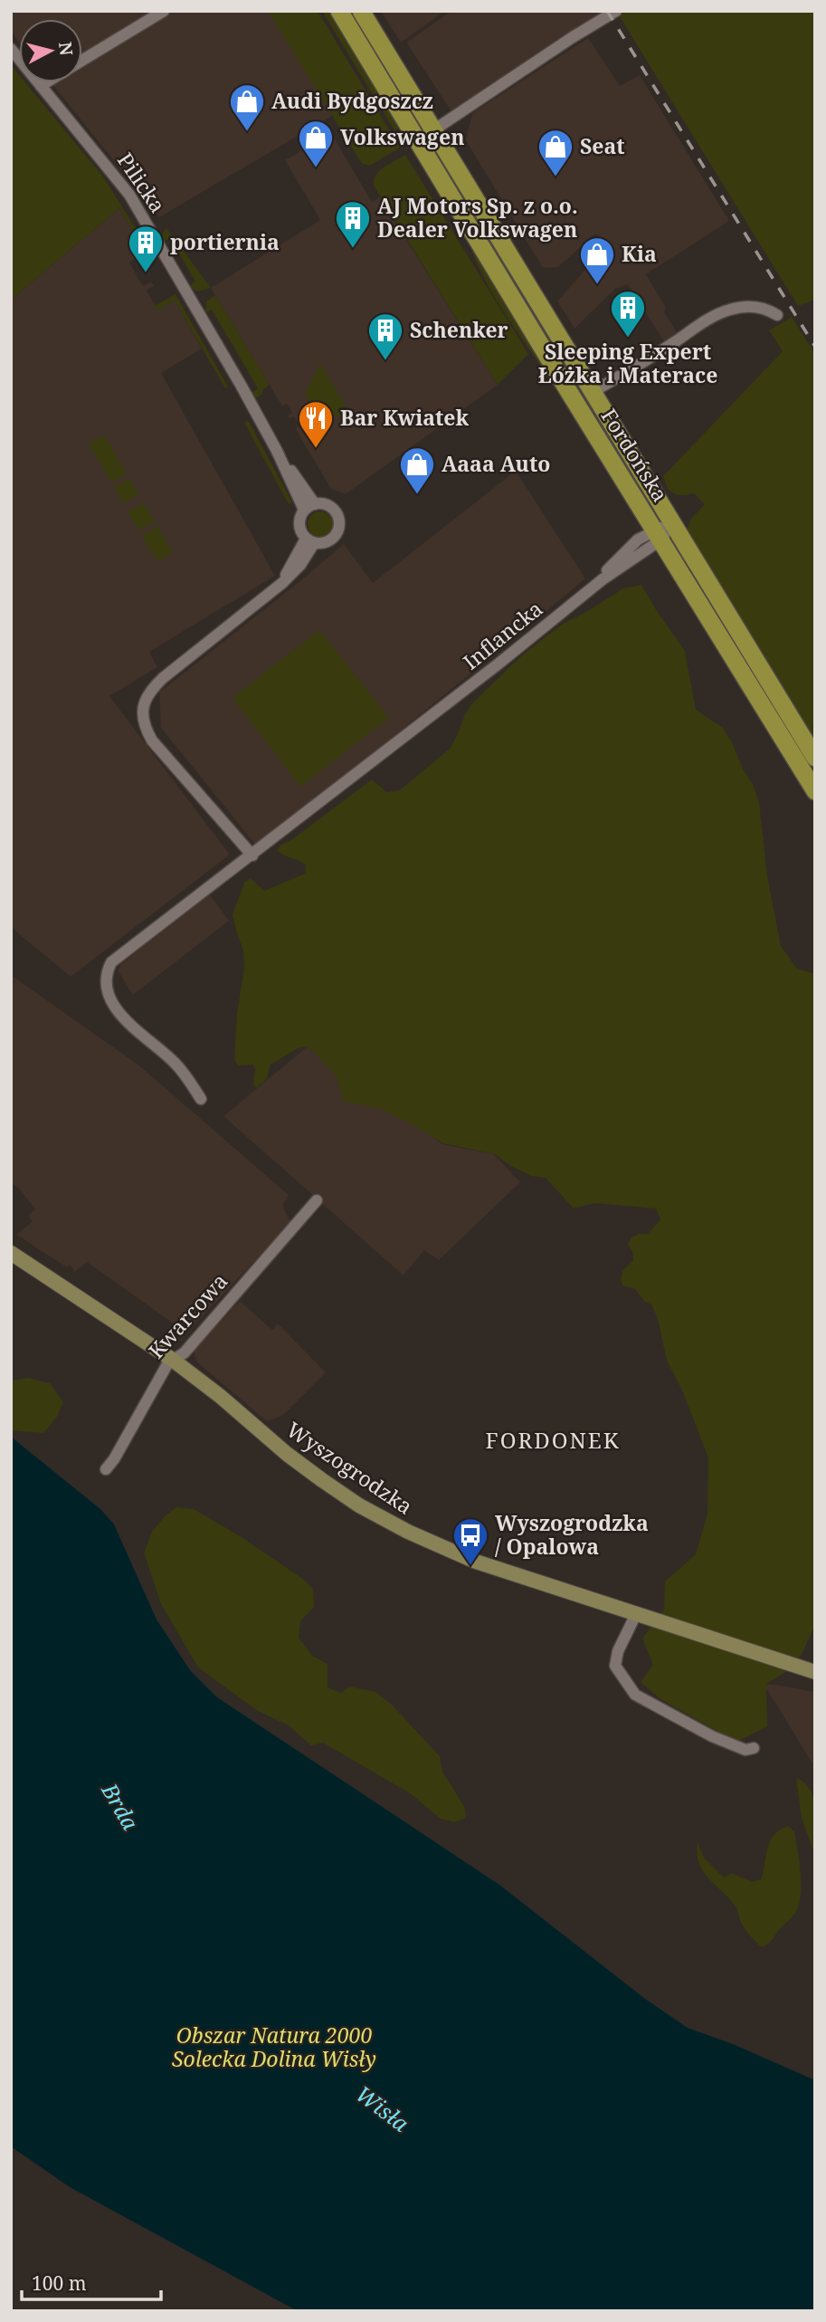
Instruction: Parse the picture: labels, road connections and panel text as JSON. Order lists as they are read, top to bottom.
{
  "streets": {
    "main road": ["Fordońska"],
    "street": [
      "Pilicka",
      "Inflancka",
      "Kwarcowa",
      "Wyszogrodzka"
    ]
  },
  "crossings": [
    ["Fordońska", "Inflancka"],
    ["Kwarcowa", "Wyszogrodzka"]
  ],
  "districts": ["FORDONEK"],
  "water": ["Brda", "Wisła"],
  "parks": ["Obszar Natura 2000 Solecka Dolina Wisły"],
  "places": {
    "shop": [
      "Audi Bydgoszcz",
      "Volkswagen",
      "Seat",
      "Kia",
      "Aaaa Auto"
    ],
    "building": [
      "AJ Motors Sp. z o.o. Dealer Volkswagen",
      "portiernia",
      "Sleeping Expert Łóżka i Materace",
      "Schenker"
    ],
    "restaurant": ["Bar Kwiatek"],
    "bus stop": ["Wyszogrodzka / Opalowa"]
  },
  "scale_bar": "100 m",
  "north": "right"
}
